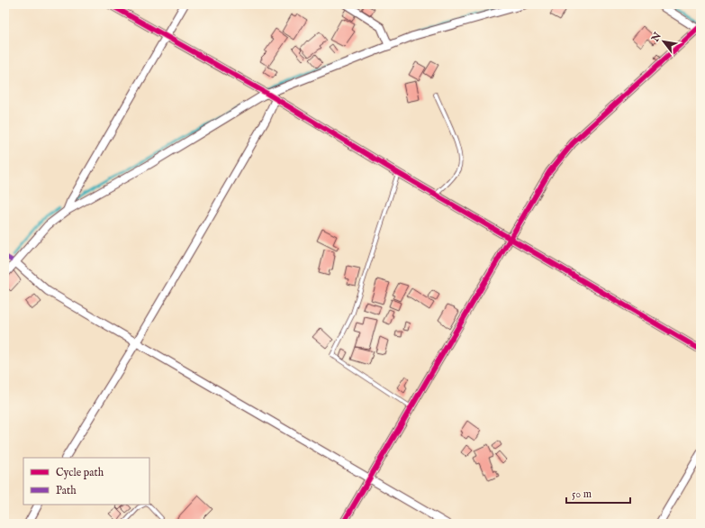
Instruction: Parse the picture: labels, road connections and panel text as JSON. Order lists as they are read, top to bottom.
{
  "legend": ["Cycle path", "Path"],
  "scale_bar": "50 m",
  "north": "top left"
}
